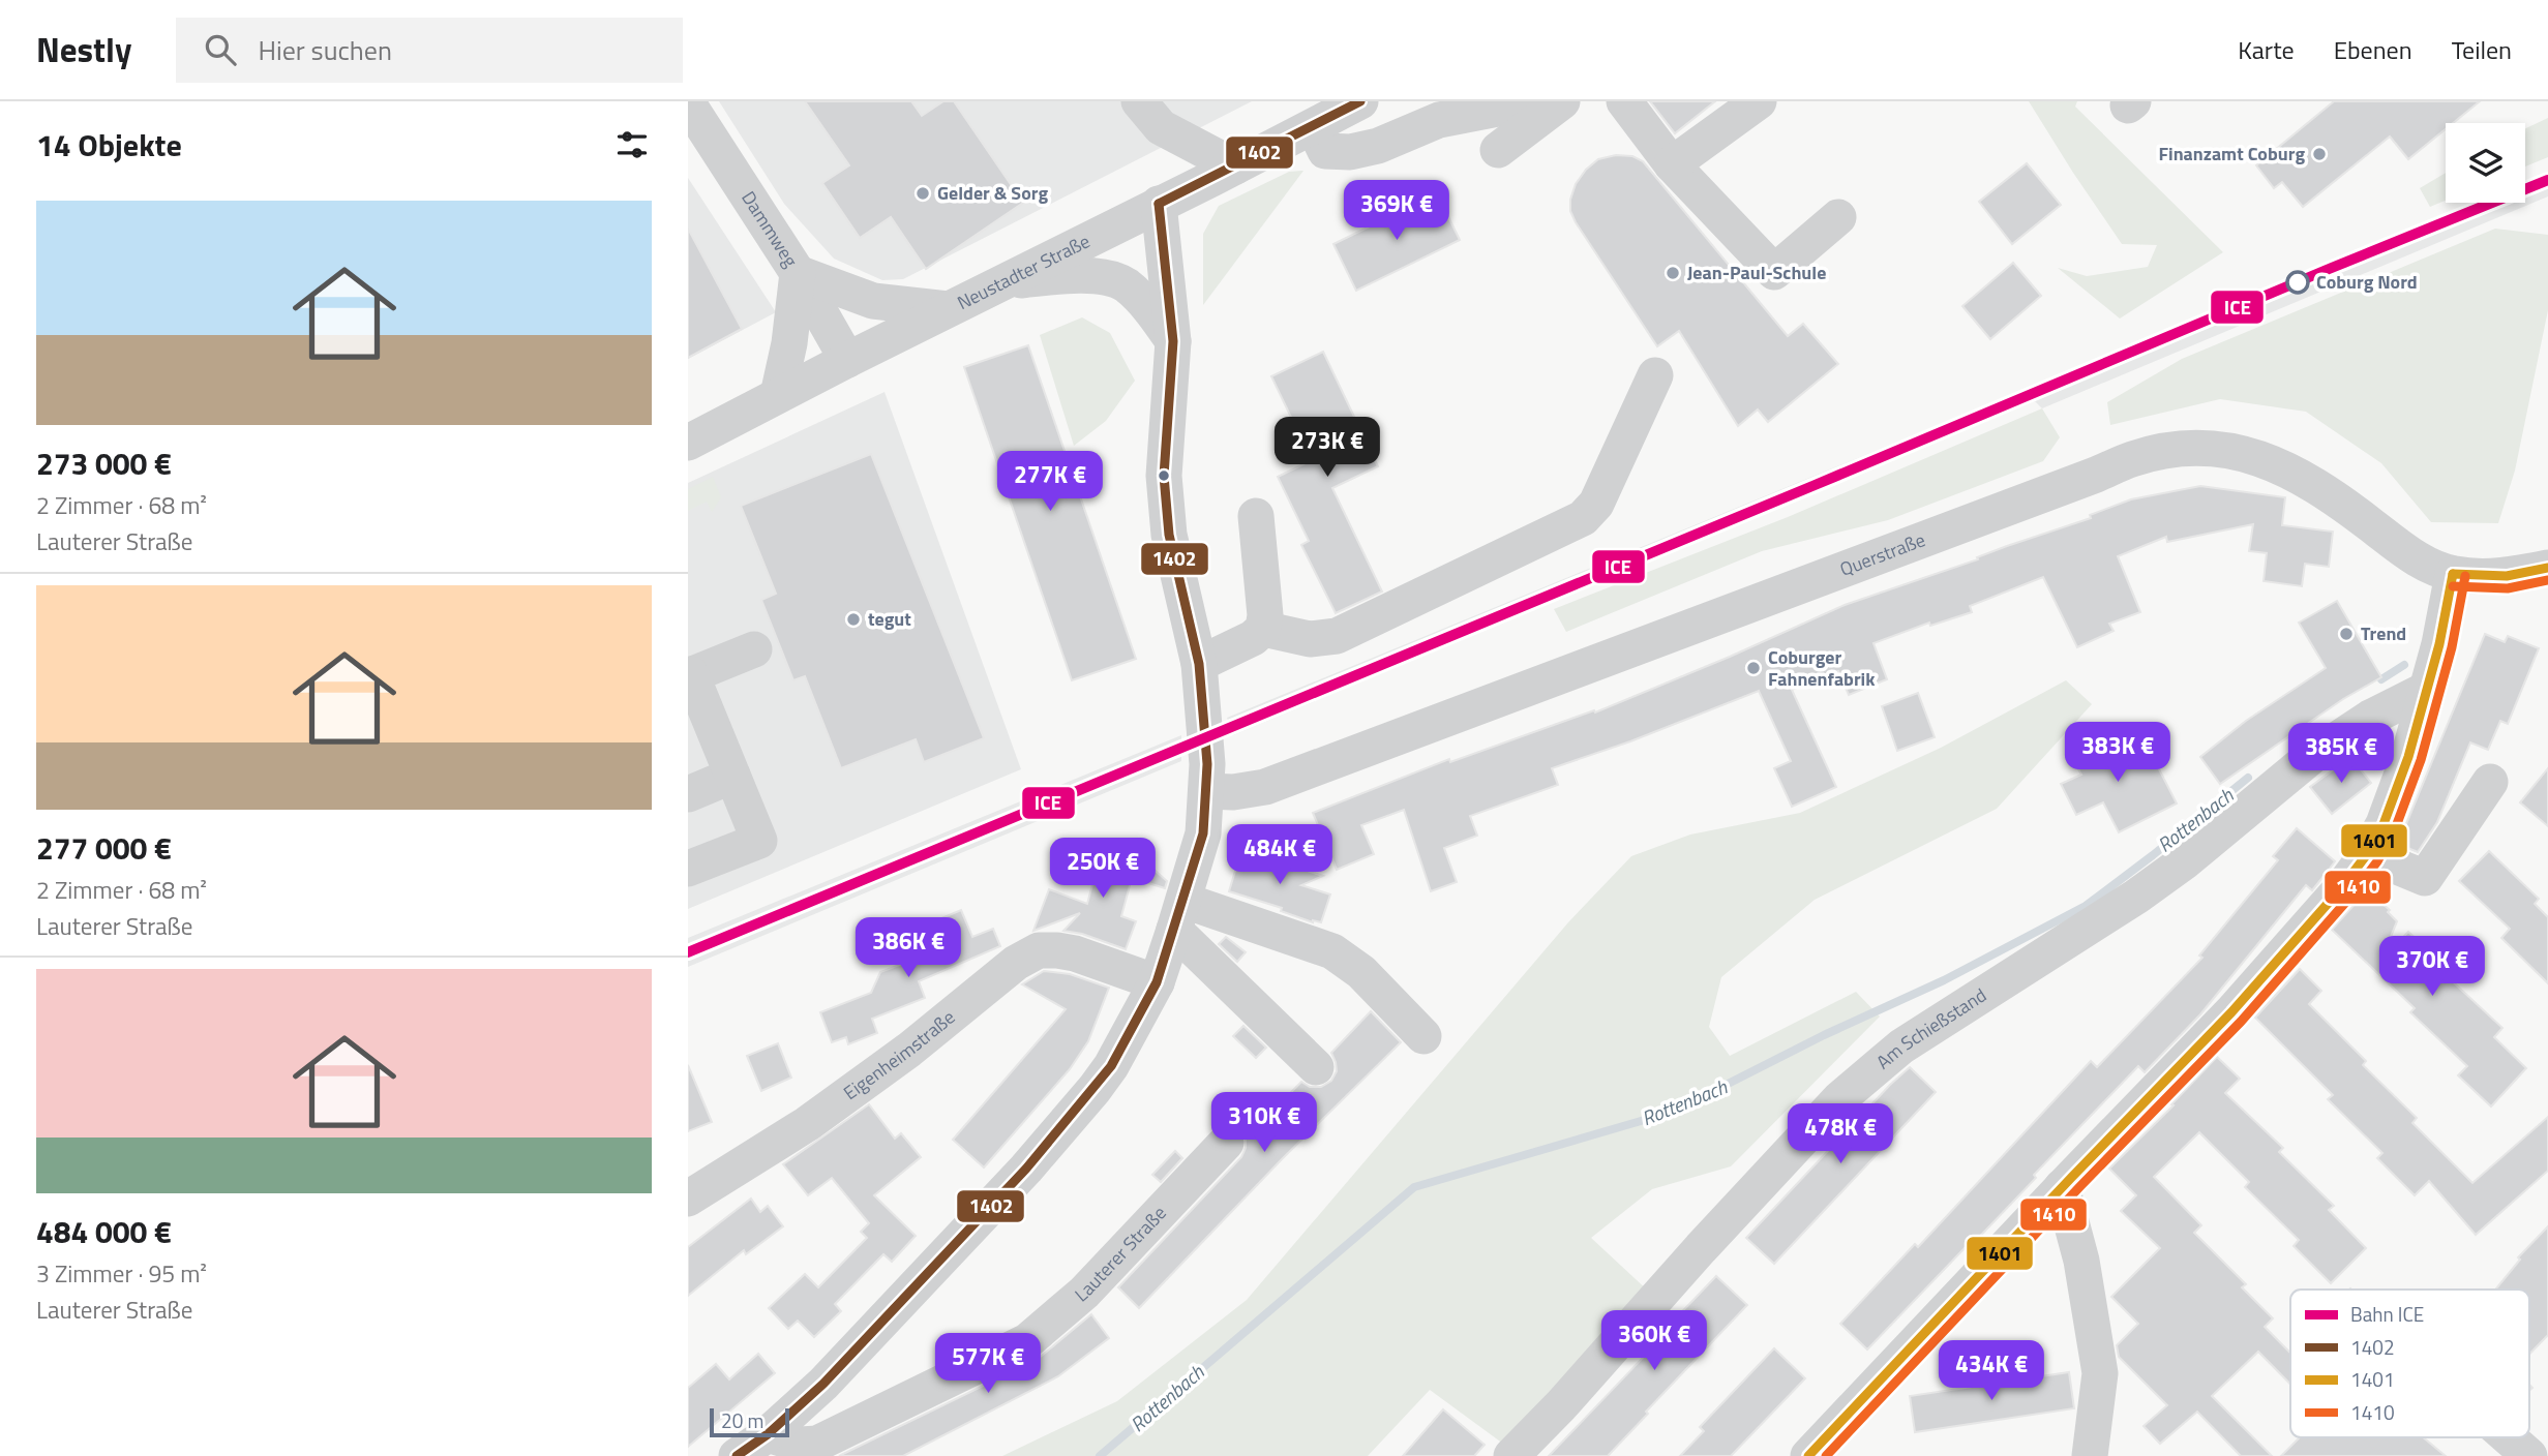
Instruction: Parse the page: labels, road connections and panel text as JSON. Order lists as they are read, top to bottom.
{
  "streets": {
    "street": [
      "Dammweg",
      "Neustadter Straße",
      "Querstraße",
      "Am Schießstand",
      "Eigenheimstraße",
      "Lauterer Straße"
    ]
  },
  "crossings": [
    ["Dammweg", "Neustadter Straße"]
  ],
  "water": ["Rottenbach"],
  "places": [
    "Finanzamt Coburg",
    "Gelder & Sorg",
    "Jean-Paul-Schule",
    "Coburg Nord",
    "tegut",
    "Trend",
    "Coburger Fahnenfabrik"
  ],
  "lines": [
    "transit line 1402",
    "rail line ICE",
    "transit line 1401",
    "transit line 1410"
  ],
  "legend": [
    "Bahn ICE",
    "1402",
    "1401",
    "1410"
  ],
  "scale_bar": "20 m",
  "page": {
    "header": "Nestly",
    "search": "Hier suchen",
    "nav": ["Karte", "Ebenen", "Teilen"],
    "heading": "14 Objekte",
    "price": [
      "369K €",
      "273K €",
      "277K €",
      "383K €",
      "385K €",
      "484K €",
      "250K €",
      "386K €",
      "370K €",
      "310K €",
      "478K €",
      "360K €",
      "577K €",
      "434K €"
    ],
    "list": [
      {
        "name": "273 000 €",
        "note": "2 Zimmer · 68 m² · Lauterer Straße"
      },
      {
        "name": "277 000 €",
        "note": "2 Zimmer · 68 m² · Lauterer Straße"
      },
      {
        "name": "484 000 €",
        "note": "3 Zimmer · 95 m² · Lauterer Straße"
      }
    ],
    "scale": "20 m"
  }
}
